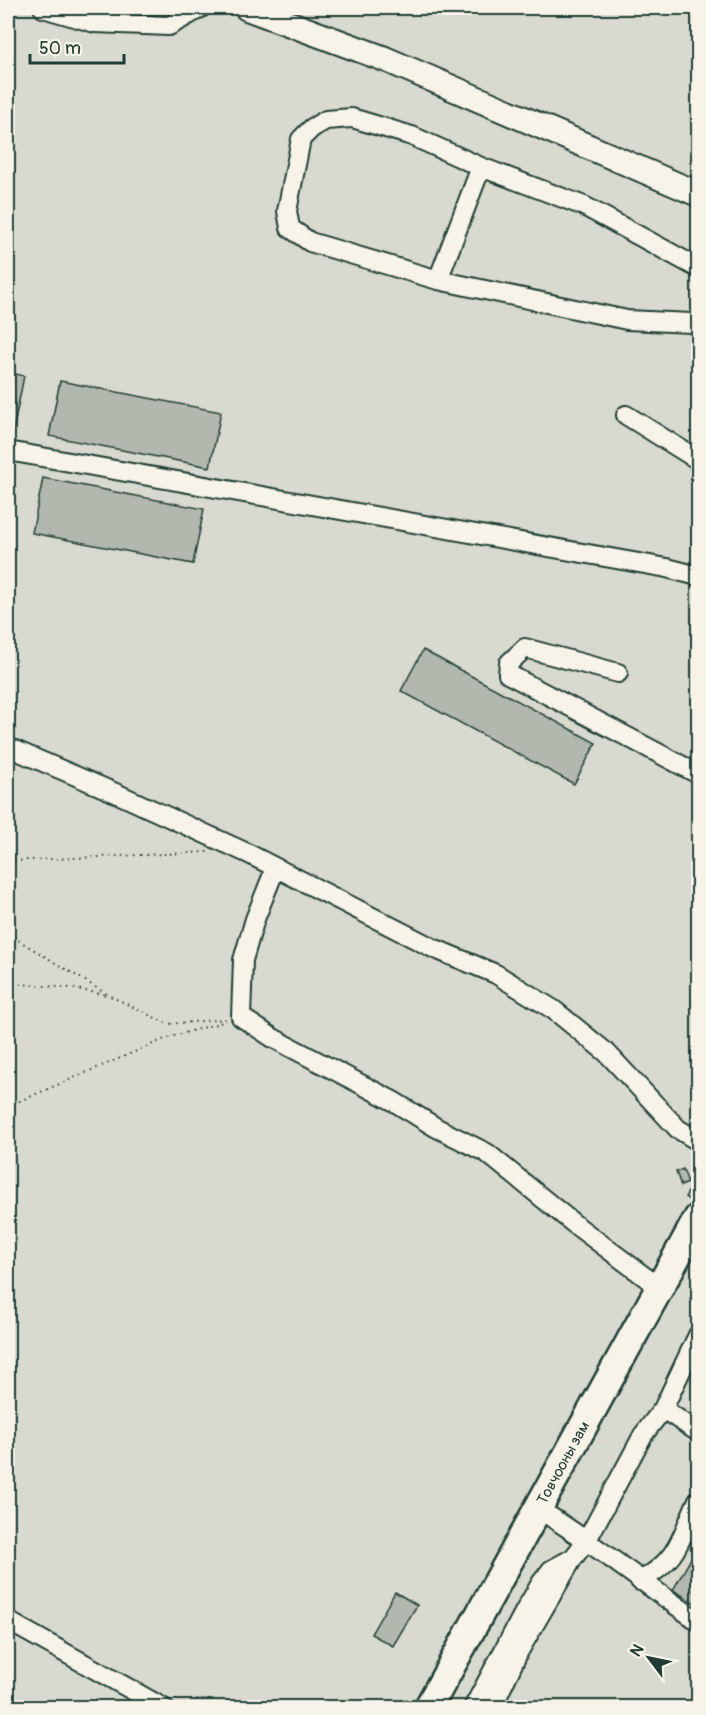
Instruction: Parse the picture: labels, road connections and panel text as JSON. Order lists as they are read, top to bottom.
{
  "streets": {
    "highway": ["Товчооны зам"]
  },
  "scale_bar": "50 m",
  "north": "top left"
}
